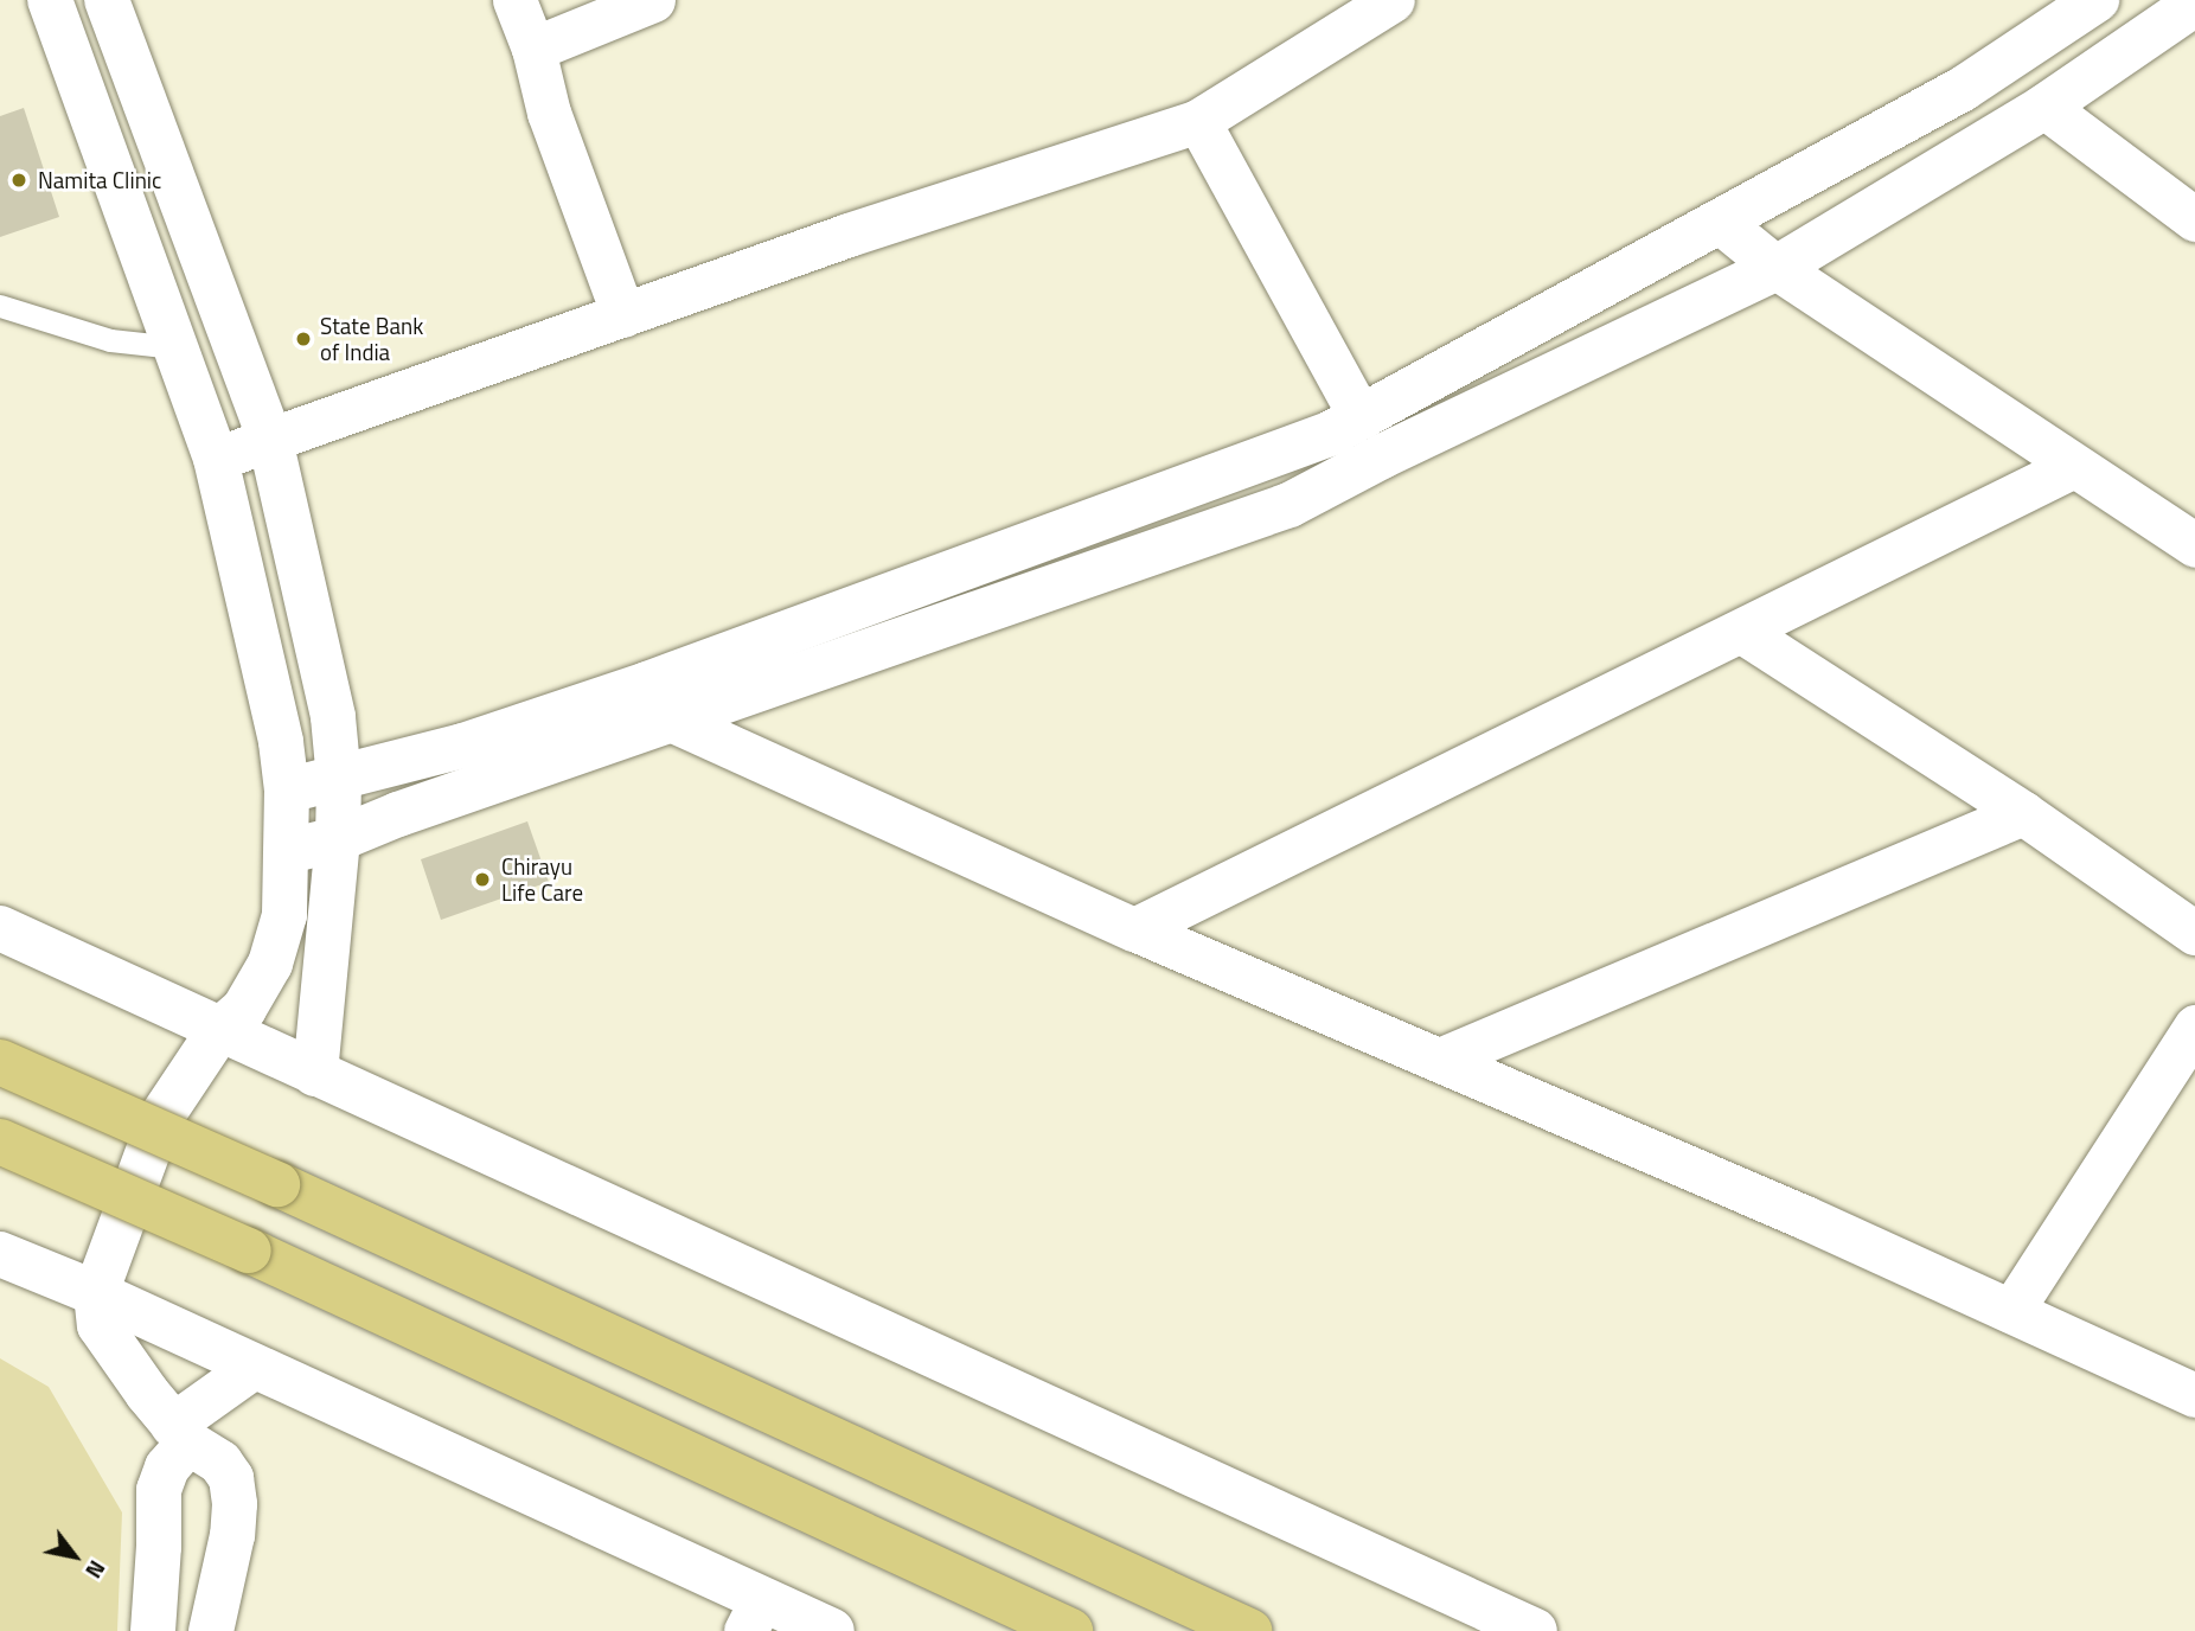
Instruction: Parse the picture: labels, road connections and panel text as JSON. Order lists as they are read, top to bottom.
{
  "places": ["Namita Clinic", "State Bank of India", "Chirayu Life Care"],
  "north": "bottom right"
}
